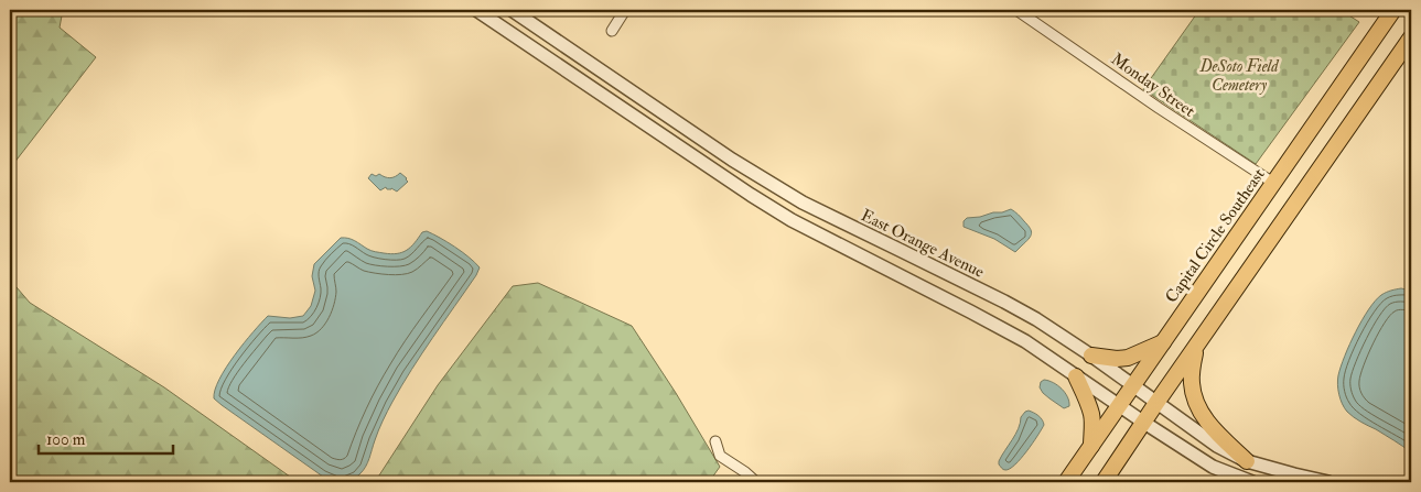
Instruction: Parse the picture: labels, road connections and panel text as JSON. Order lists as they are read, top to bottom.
{
  "streets": {
    "main road": ["Capital Circle Southeast"],
    "street": ["Monday Street", "East Orange Avenue"]
  },
  "crossings": [
    ["Monday Street", "Capital Circle Southeast"],
    ["Capital Circle Southeast", "East Orange Avenue"]
  ],
  "parks": ["DeSoto Field Cemetery"],
  "scale_bar": "100 m"
}
